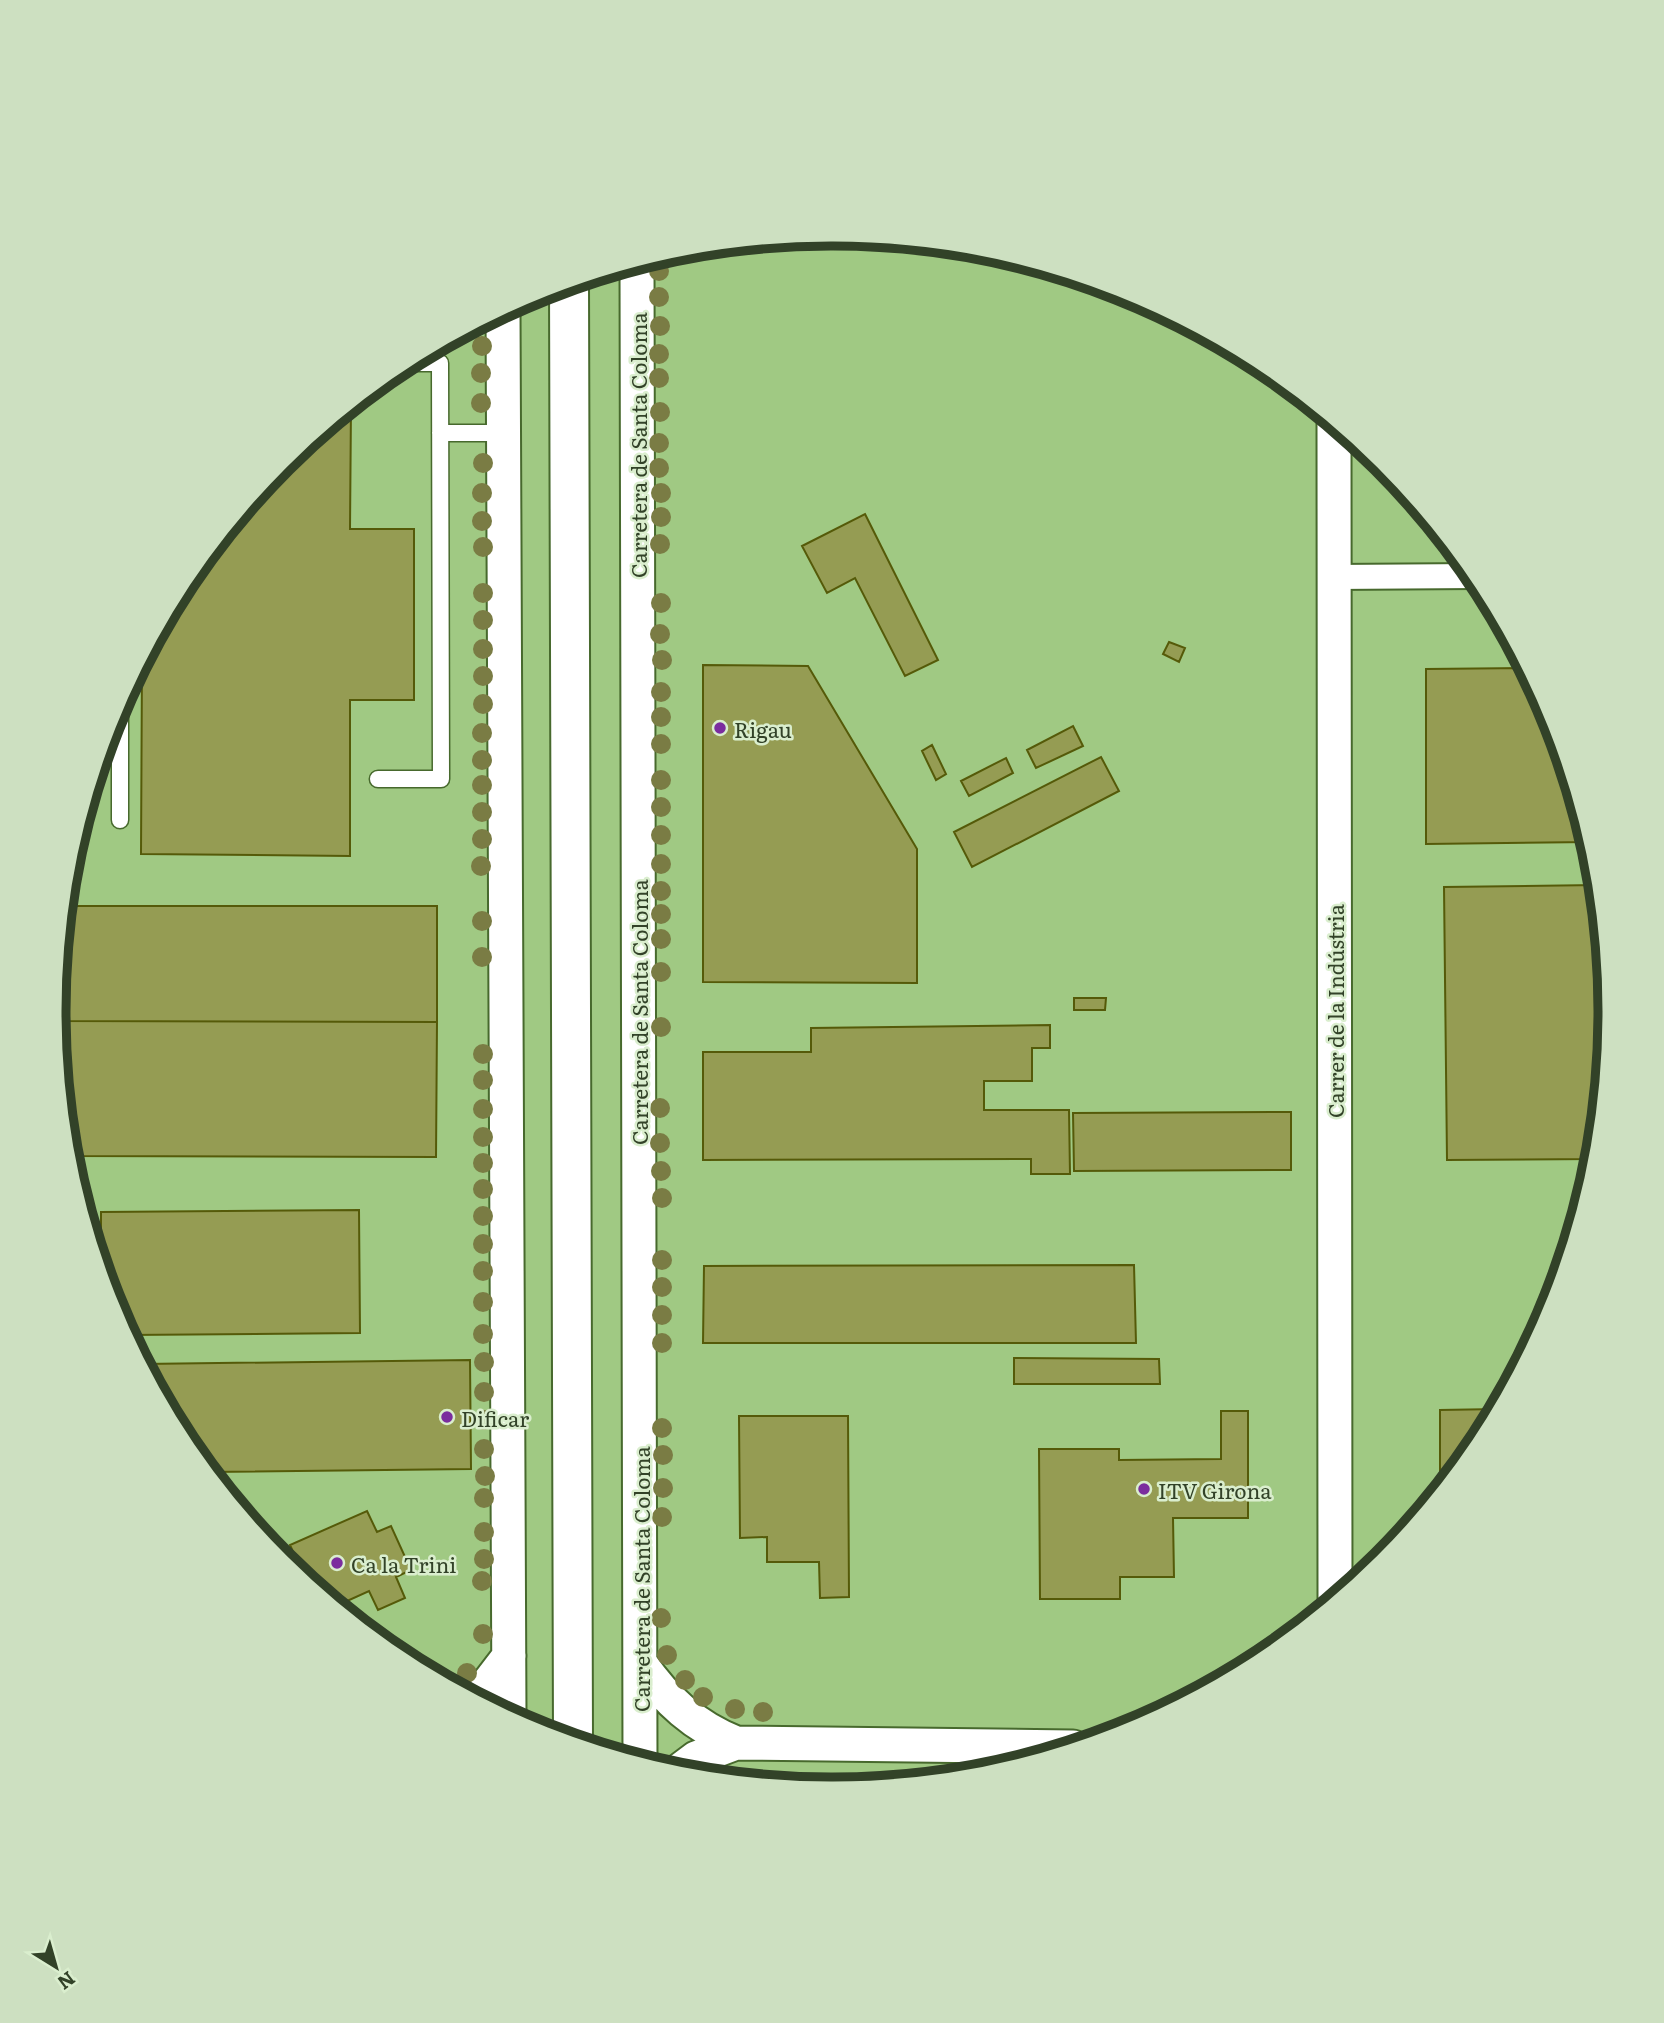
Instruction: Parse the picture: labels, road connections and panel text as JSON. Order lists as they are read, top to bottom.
{
  "streets": {
    "street": ["Carretera de Santa Coloma", "Carrer de la Indústria"]
  },
  "places": [
    "Rigau",
    "Dificar",
    "ITV Girona",
    "Ca la Trini"
  ],
  "north": "bottom right"
}
